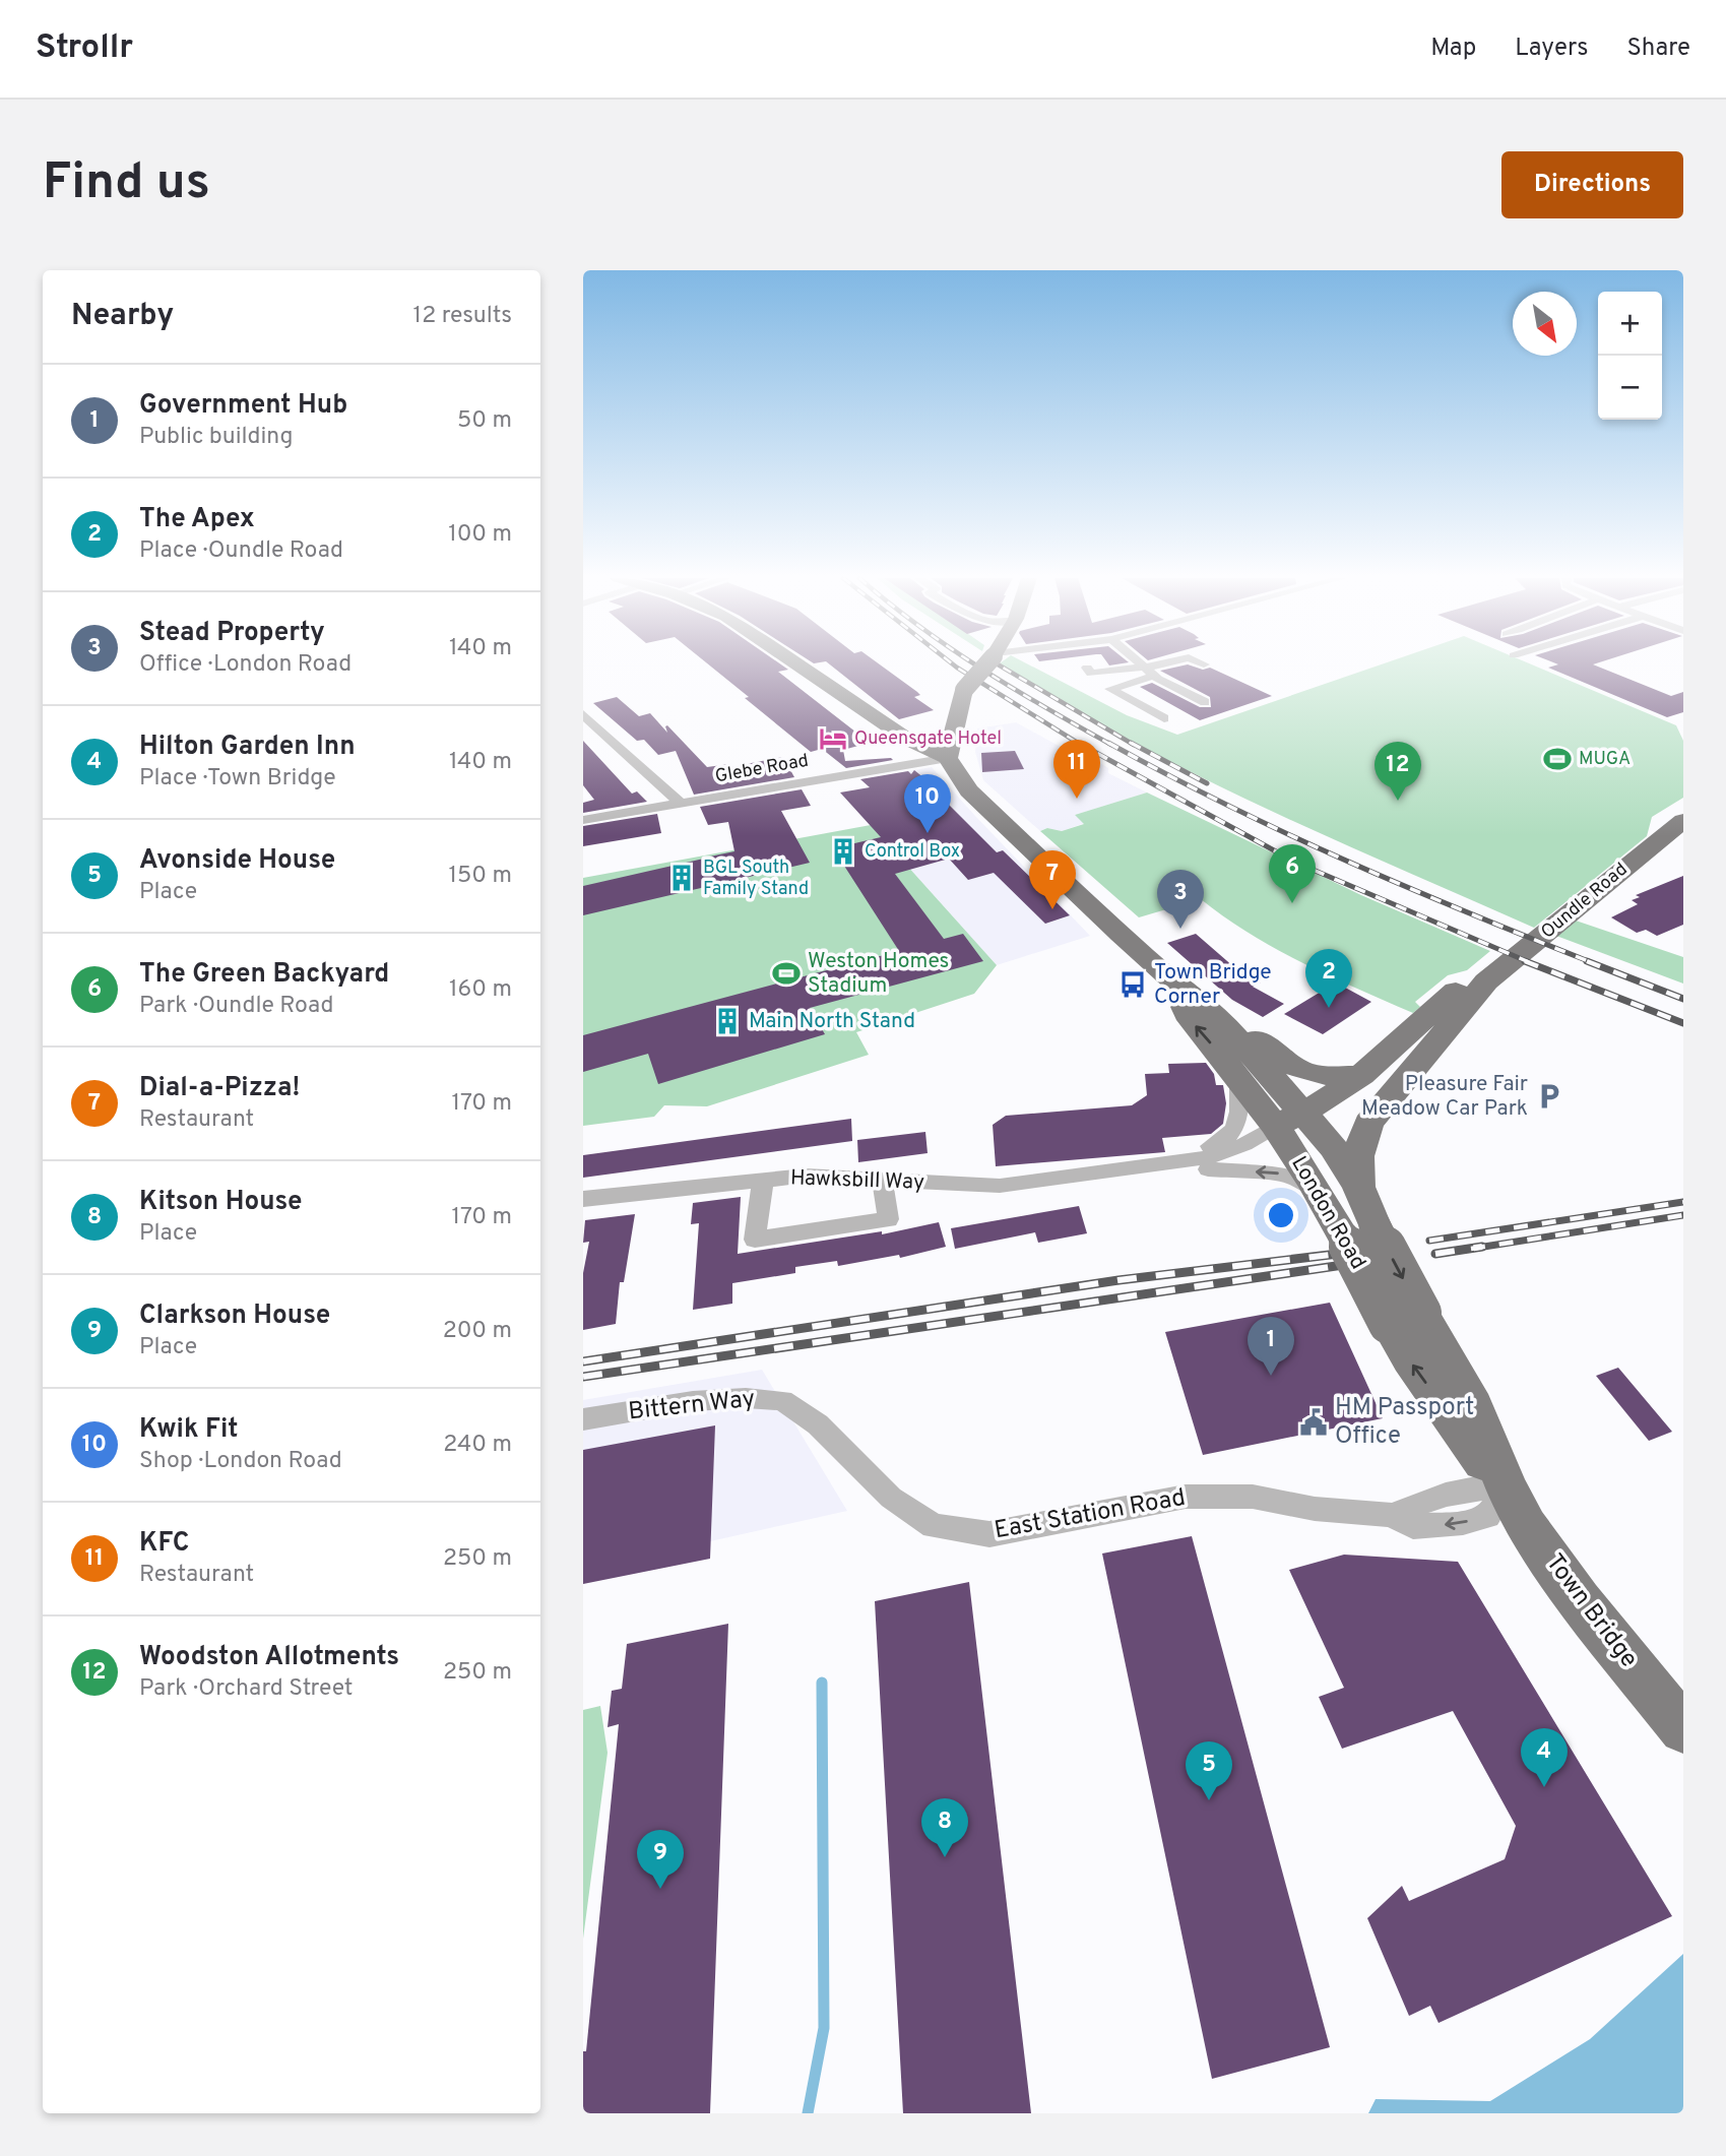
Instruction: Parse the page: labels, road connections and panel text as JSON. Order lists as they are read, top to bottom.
{
  "streets": {
    "main road": ["Oundle Road", "London Road", "Town Bridge"],
    "street": [
      "Glebe Road",
      "Hawksbill Way",
      "Bittern Way",
      "East Station Road"
    ]
  },
  "crossings": [
    ["Glebe Road", "London Road"],
    ["Oundle Road", "Hawksbill Way"],
    ["Oundle Road", "London Road"],
    ["Hawksbill Way", "London Road"],
    ["London Road", "East Station Road"],
    ["London Road", "Town Bridge"],
    ["Bittern Way", "East Station Road"],
    ["East Station Road", "Town Bridge"]
  ],
  "places": {
    "hotel": ["Queensgate Hotel"],
    "sports": ["MUGA", "Weston Homes Stadium"],
    "building": ["Control Box", "BGL South Family Stand", "Main North Stand"],
    "bus stop": ["Town Bridge Corner"],
    "parking": ["Pleasure Fair Meadow Car Park"],
    "public building": ["HM Passport Office"]
  },
  "north": "bottom right",
  "page": {
    "header": "Strollr",
    "nav": ["Map", "Layers", "Share"],
    "buttons": "Directions",
    "title": "Find us",
    "heading": ["Nearby", "12 results"],
    "map_buttons": ["+", "−"],
    "list": [
      {
        "mark": "1",
        "name": "Government Hub",
        "note": "Public building",
        "value": "50 m"
      },
      {
        "mark": "2",
        "name": "The Apex",
        "note": "Place · Oundle Road",
        "value": "100 m"
      },
      {
        "mark": "3",
        "name": "Stead Property",
        "note": "Office · London Road",
        "value": "140 m"
      },
      {
        "mark": "4",
        "name": "Hilton Garden Inn",
        "note": "Place · Town Bridge",
        "value": "140 m"
      },
      {
        "mark": "5",
        "name": "Avonside House",
        "note": "Place",
        "value": "150 m"
      },
      {
        "mark": "6",
        "name": "The Green Backyard",
        "note": "Park · Oundle Road",
        "value": "160 m"
      },
      {
        "mark": "7",
        "name": "Dial-a-Pizza!",
        "note": "Restaurant",
        "value": "170 m"
      },
      {
        "mark": "8",
        "name": "Kitson House",
        "note": "Place",
        "value": "170 m"
      },
      {
        "mark": "9",
        "name": "Clarkson House",
        "note": "Place",
        "value": "200 m"
      },
      {
        "mark": "10",
        "name": "Kwik Fit",
        "note": "Shop · London Road",
        "value": "240 m"
      },
      {
        "mark": "11",
        "name": "KFC",
        "note": "Restaurant",
        "value": "250 m"
      },
      {
        "mark": "12",
        "name": "Woodston Allotments",
        "note": "Park · Orchard Street",
        "value": "250 m"
      }
    ],
    "pins": [
      "11",
      "12",
      "10",
      "6",
      "7",
      "3",
      "2",
      "1",
      "4",
      "5",
      "8",
      "9"
    ]
  }
}
